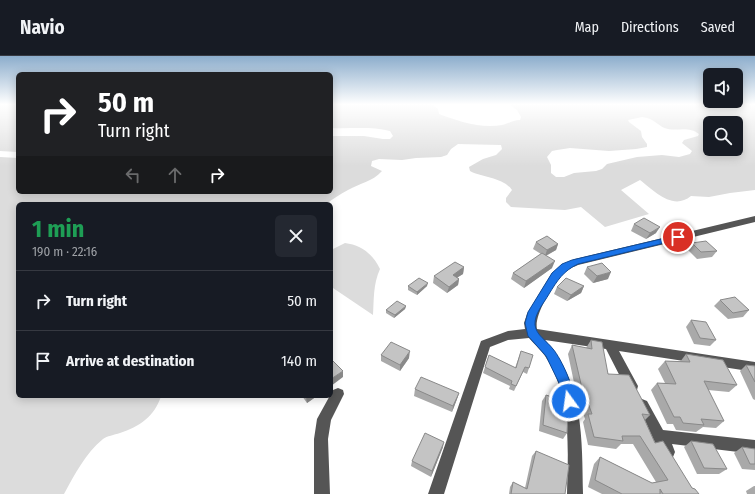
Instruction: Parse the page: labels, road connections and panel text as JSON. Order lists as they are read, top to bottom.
{
  "page": {
    "header": "Navio",
    "nav": ["Map", "Directions", "Saved"],
    "turn": ["50 m", "Turn right"],
    "heading": ["1 min", "190 m · 22:16"],
    "list": [
      {
        "name": "Turn right",
        "value": "50 m"
      },
      {
        "name": "Arrive at destination",
        "value": "140 m"
      }
    ]
  }
}
